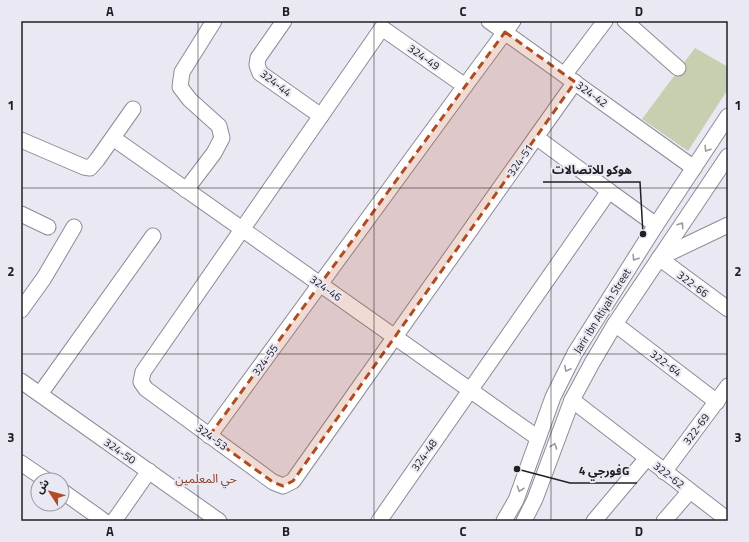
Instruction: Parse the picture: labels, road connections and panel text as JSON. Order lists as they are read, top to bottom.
{
  "streets": {
    "street": [
      "324-49",
      "324-44",
      "324-42",
      "324-51",
      "322-66",
      "324-46",
      "Jarir ibn Atiyah Street",
      "324-55",
      "322-64",
      "322-69",
      "324-53",
      "324-50",
      "324-48",
      "322-62"
    ]
  },
  "crossings": [
    ["324-49", "324-44"],
    ["324-49", "324-46"],
    ["324-49", "324-53"],
    ["324-42", "Jarir ibn Atiyah Street"],
    ["324-51", "324-46"],
    ["324-51", "Jarir ibn Atiyah Street"],
    ["324-51", "324-53"],
    ["322-66", "Jarir ibn Atiyah Street"],
    ["324-46", "Jarir ibn Atiyah Street"],
    ["324-46", "324-55"],
    ["324-46", "324-53"],
    ["324-46", "324-48"],
    ["Jarir ibn Atiyah Street", "322-64"],
    ["Jarir ibn Atiyah Street", "322-62"],
    ["324-55", "324-53"],
    ["322-64", "322-69"],
    ["322-69", "322-62"]
  ],
  "districts": ["حي المعلمين"],
  "places": ["هوكو للاتصالات", "فورجي 4G"],
  "north": "top left",
  "grid": {
    "columns": [
      "A",
      "B",
      "C",
      "D"
    ],
    "rows": ["1", "2", "3"]
  }
}
